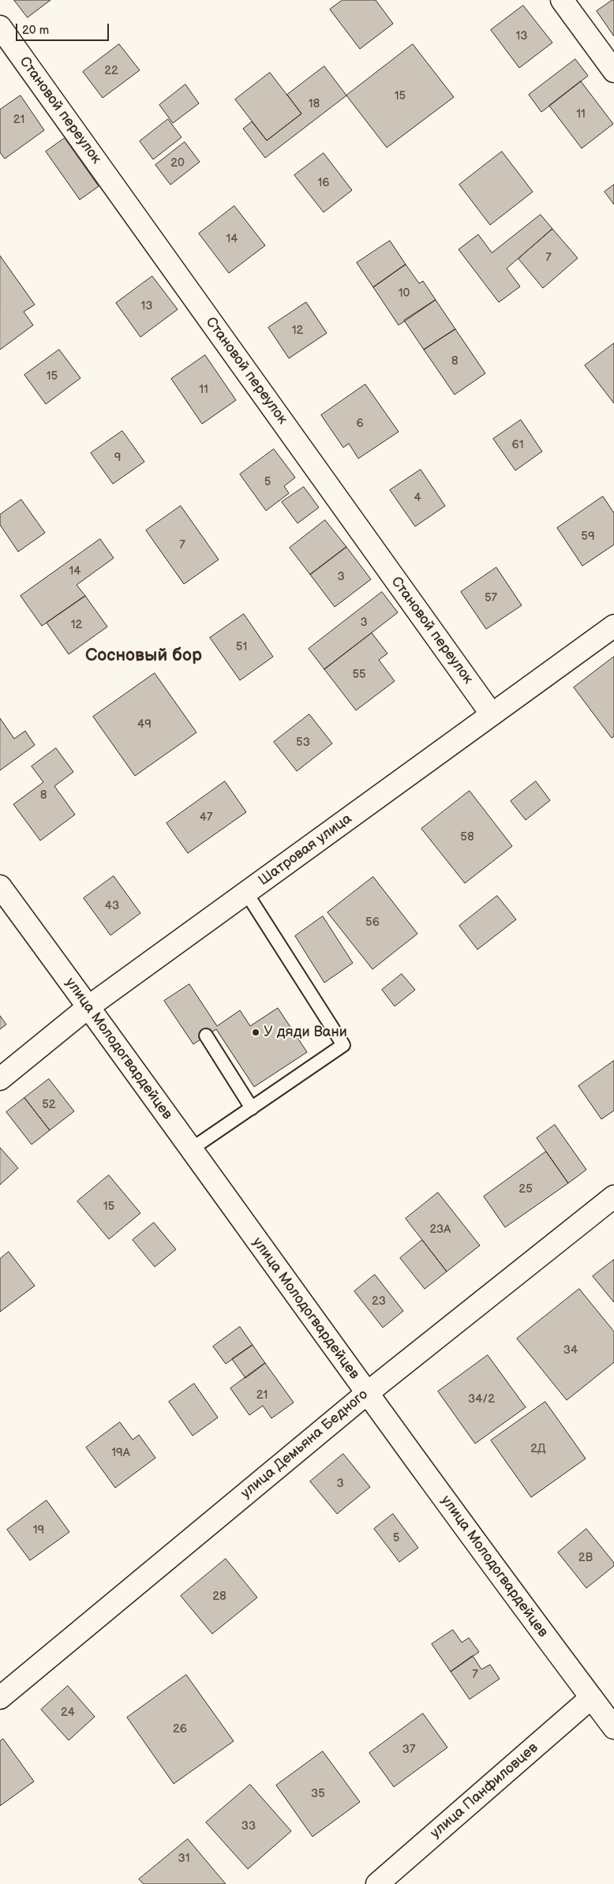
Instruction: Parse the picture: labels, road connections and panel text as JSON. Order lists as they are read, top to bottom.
{
  "streets": {
    "street": [
      "Становой переулок",
      "Шатровая улица",
      "улица Молодогвардейцев",
      "улица Демьяна Бедного",
      "улица Панфиловцев"
    ]
  },
  "crossings": [
    ["Становой переулок", "Шатровая улица"],
    ["Шатровая улица", "улица Молодогвардейцев"],
    ["улица Молодогвардейцев", "улица Демьяна Бедного"],
    ["улица Молодогвардейцев", "улица Панфиловцев"]
  ],
  "districts": ["Сосновый бор"],
  "places": ["У дяди Вани"],
  "house_numbers": [
    "13",
    "22",
    "15",
    "18",
    "11",
    "21",
    "20",
    "16",
    "14",
    "7",
    "10",
    "13",
    "12",
    "8",
    "15",
    "11",
    "6",
    "61",
    "9",
    "5",
    "4",
    "59",
    "7",
    "14",
    "3",
    "57",
    "3",
    "12",
    "51",
    "55",
    "49",
    "53",
    "8",
    "47",
    "58",
    "43",
    "56",
    "52",
    "25",
    "15",
    "23А",
    "23",
    "34",
    "21",
    "34/2",
    "2Д",
    "19А",
    "3",
    "19",
    "5",
    "2В",
    "28",
    "7",
    "24",
    "26",
    "37",
    "35",
    "33",
    "31"
  ],
  "scale_bar": "20 m"
}
